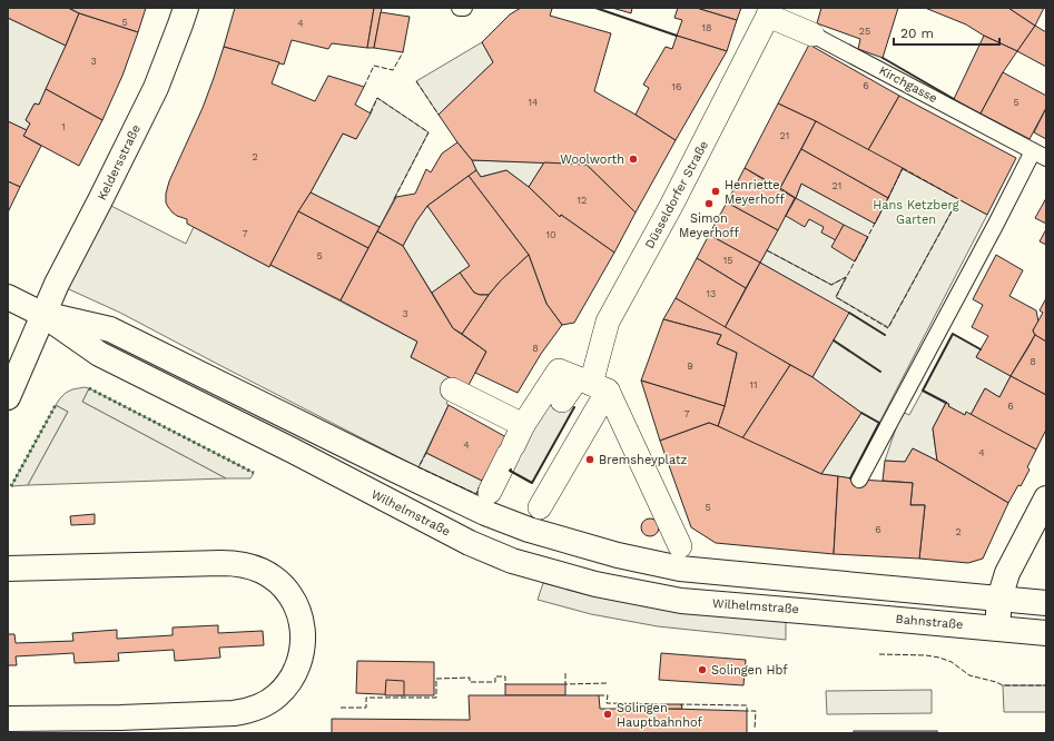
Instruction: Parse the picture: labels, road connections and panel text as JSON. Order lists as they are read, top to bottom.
{
  "streets": {
    "street": [
      "Kirchgasse",
      "Keldersstraße",
      "Düsseldorfer Straße",
      "Wilhelmstraße",
      "Bahnstraße"
    ]
  },
  "crossings": [
    ["Kirchgasse", "Düsseldorfer Straße"],
    ["Keldersstraße", "Wilhelmstraße"],
    ["Wilhelmstraße", "Bahnstraße"]
  ],
  "parks": ["Hans Ketzberg Garten"],
  "places": [
    "Woolworth",
    "Henriette Meyerhoff",
    "Simon Meyerhoff",
    "Bremsheyplatz",
    "Solingen Hbf",
    "Solingen Hauptbahnhof"
  ],
  "house_numbers": [
    "5",
    "4",
    "18",
    "25",
    "3",
    "6",
    "16",
    "14",
    "5",
    "1",
    "21",
    "2",
    "21",
    "12",
    "7",
    "10",
    "5",
    "15",
    "13",
    "3",
    "8",
    "8",
    "9",
    "11",
    "6",
    "7",
    "4",
    "4",
    "5",
    "6",
    "2"
  ],
  "scale_bar": "20 m"
}
